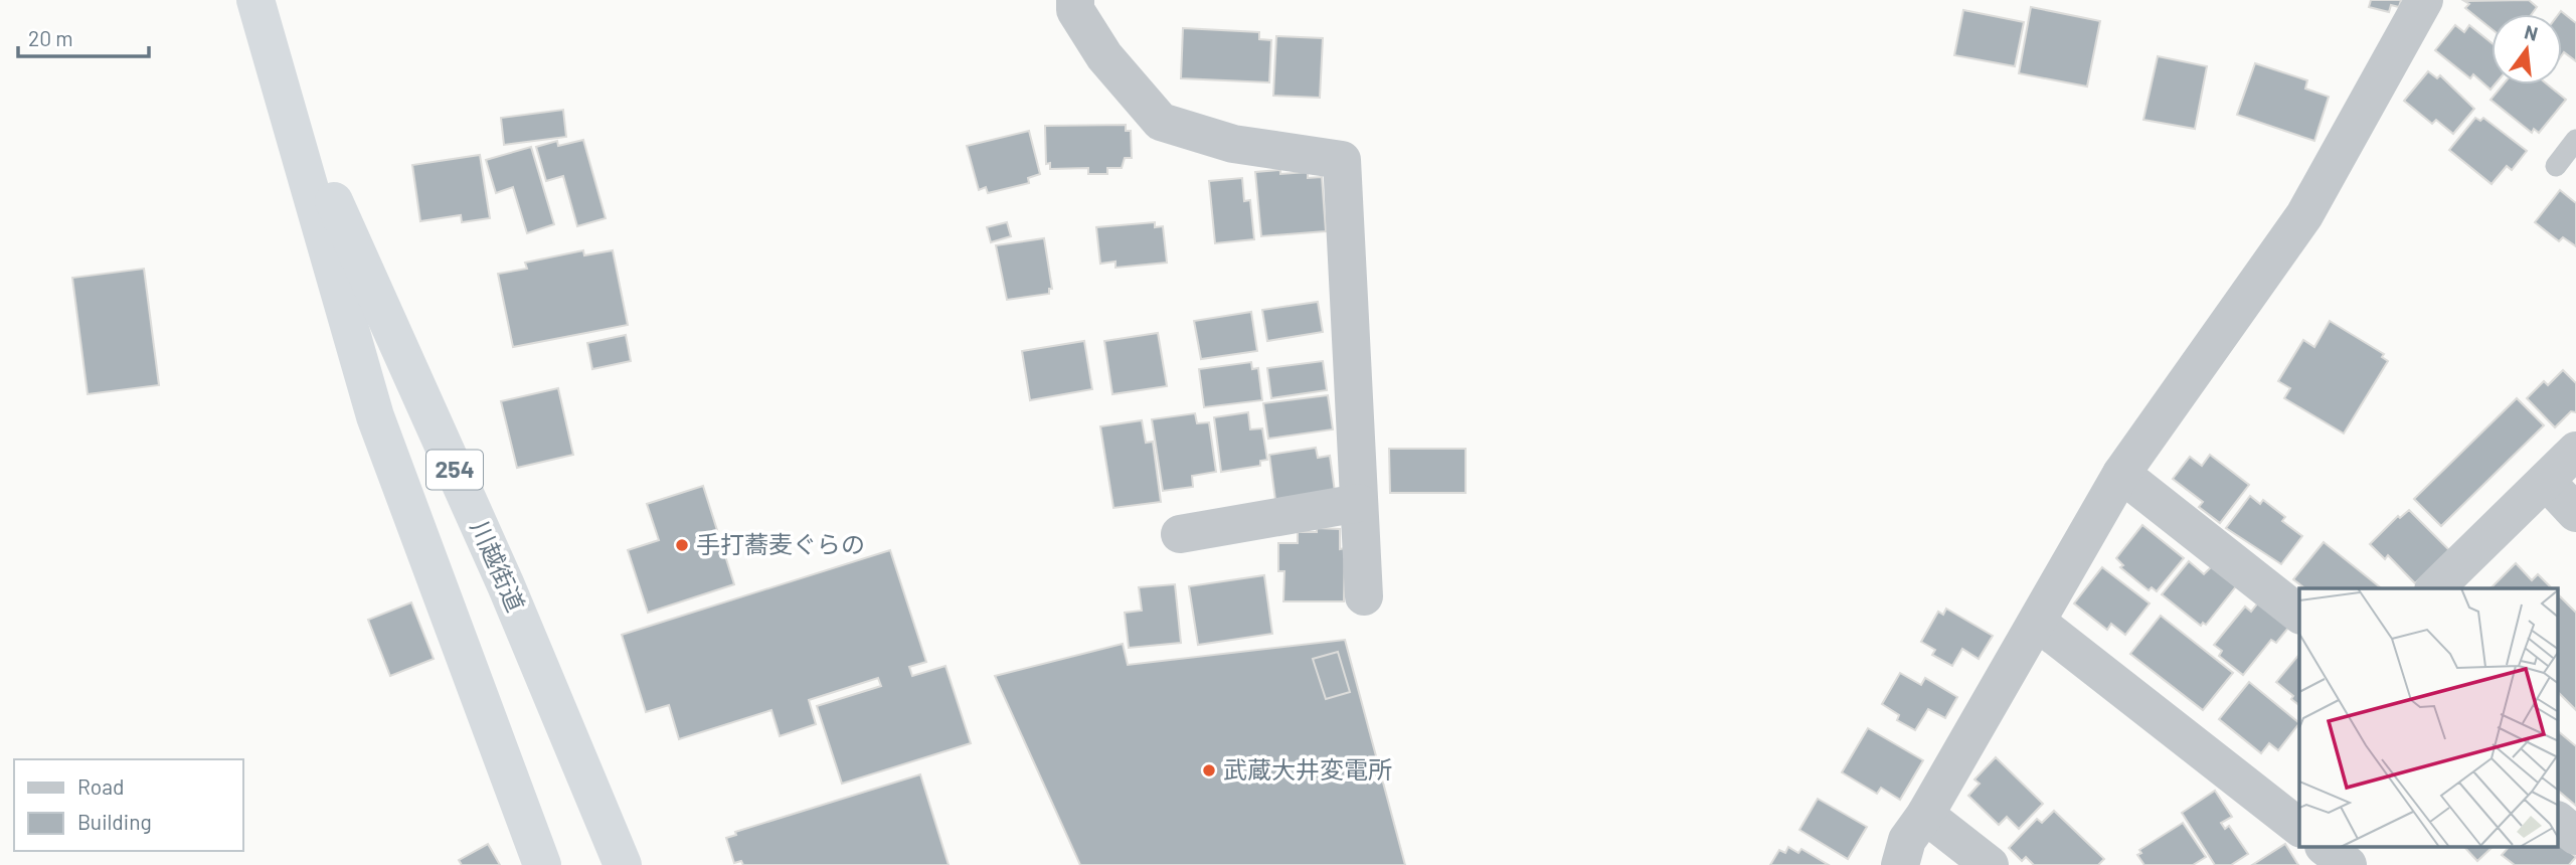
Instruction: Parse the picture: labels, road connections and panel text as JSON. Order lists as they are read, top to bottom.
{
  "streets": {
    "highway": ["254", "川越街道"]
  },
  "places": ["手打蕎麦ぐらの", "武蔵大井変電所"],
  "legend": ["Road", "Building"],
  "scale_bar": "20 m",
  "north": "top"
}
